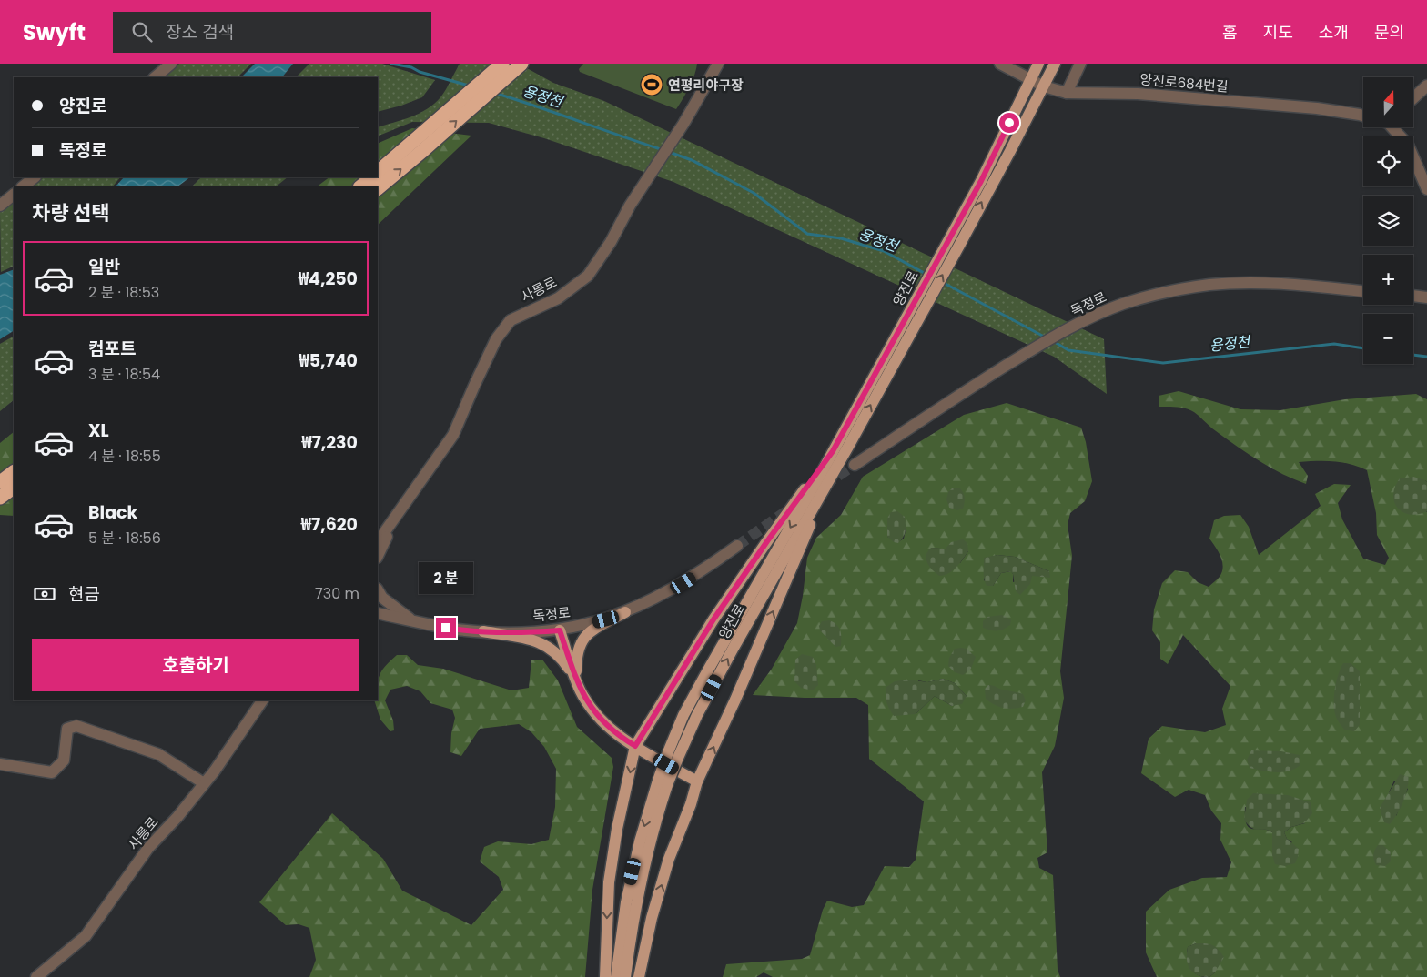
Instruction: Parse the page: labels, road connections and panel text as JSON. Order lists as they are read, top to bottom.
{
  "streets": {
    "main road": ["양진로"],
    "street": ["양진로684번길", "사릉로", "독정로"]
  },
  "crossings": [
    ["양진로684번길", "양진로"]
  ],
  "water": ["용정천"],
  "places": {
    "sports": ["연평리야구장"]
  },
  "north": "top",
  "page": {
    "header": "Swyft",
    "search": "장소 검색",
    "nav": [
      "홈",
      "지도",
      "소개",
      "문의"
    ],
    "map_buttons": ["+", "−"],
    "banner": ["양진로", "독정로"],
    "heading": "차량 선택",
    "list": [
      {
        "name": "일반",
        "note": "2 분 · 18:53",
        "value": "₩4,250"
      },
      {
        "name": "컴포트",
        "note": "3 분 · 18:54",
        "value": "₩5,740"
      },
      {
        "name": "XL",
        "note": "4 분 · 18:55",
        "value": "₩7,230"
      },
      {
        "name": "Black",
        "note": "5 분 · 18:56",
        "value": "₩7,620"
      }
    ],
    "bubble": "2 분",
    "pay": ["현금", "730 m"],
    "buttons": "호출하기"
  }
}
